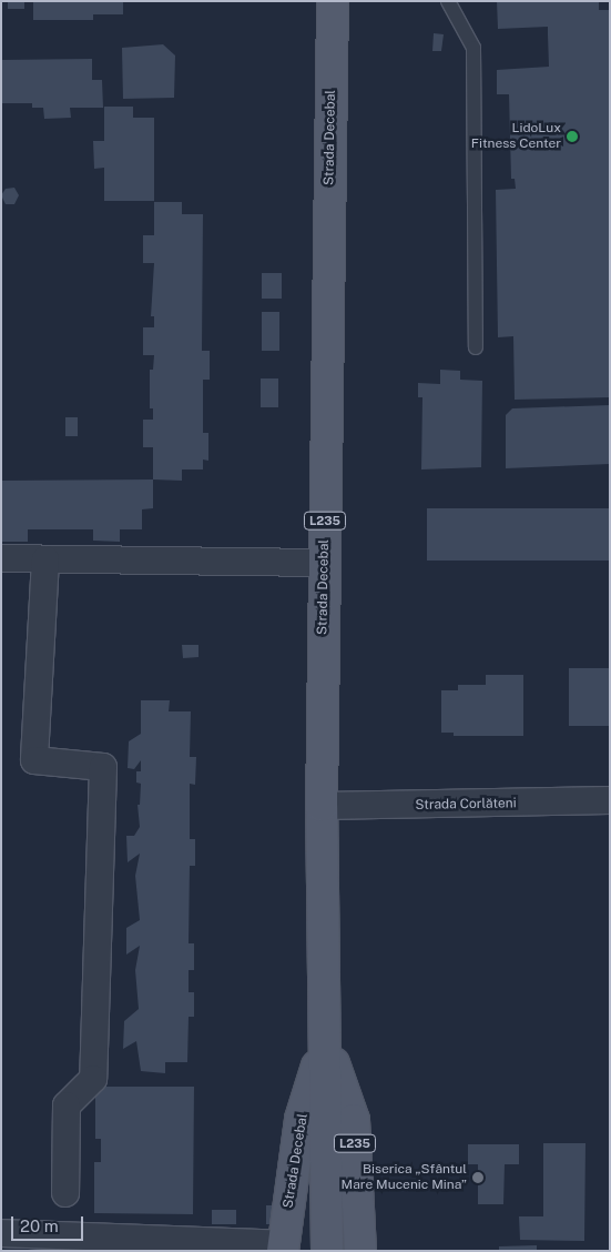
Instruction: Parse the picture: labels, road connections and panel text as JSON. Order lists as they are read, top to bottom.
{
  "streets": {
    "main road": ["Strada Decebal", "L235"],
    "street": ["Strada Corlăteni"]
  },
  "crossings": [
    ["Strada Decebal", "Strada Corlăteni"]
  ],
  "places": ["LidoLux Fitness Center", "Biserica „Sfântul Mare Mucenic Mina”"],
  "scale_bar": "20 m"
}
